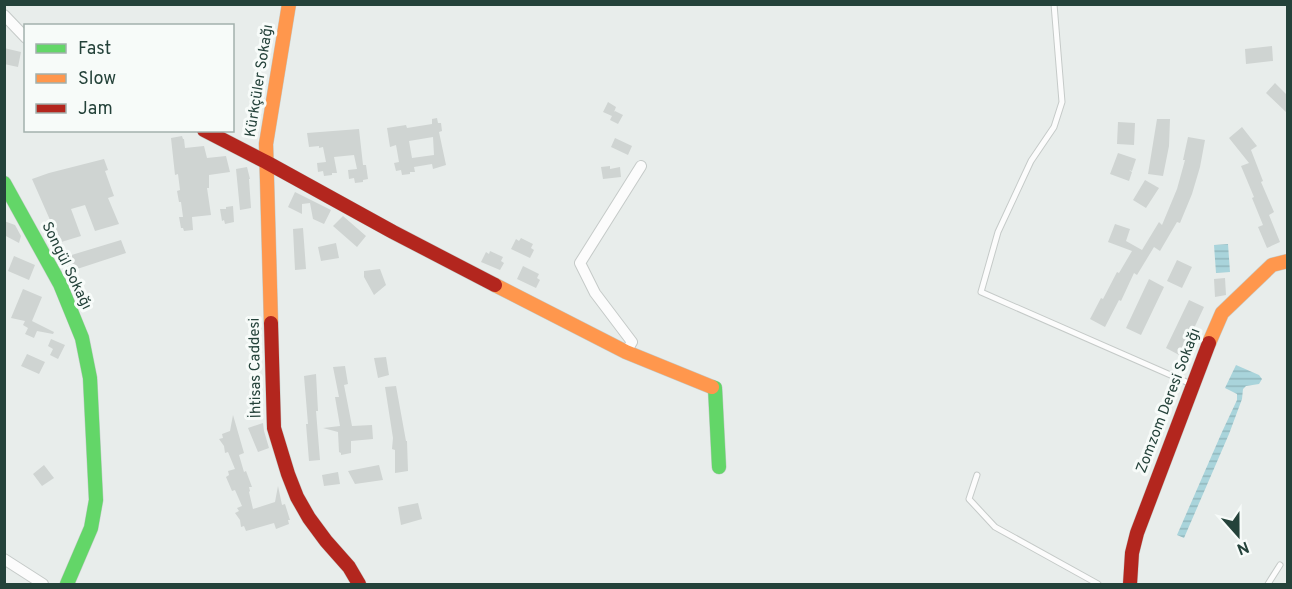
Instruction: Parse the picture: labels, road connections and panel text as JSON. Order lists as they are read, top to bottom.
{
  "streets": {
    "street": [
      "Kürkçüler Sokağı",
      "Songül Sokağı",
      "İhtisas Caddesi",
      "Zomzom Deresi Sokağı"
    ]
  },
  "crossings": [
    ["Kürkçüler Sokağı", "İhtisas Caddesi"]
  ],
  "legend": ["Fast", "Slow", "Jam"],
  "north": "bottom"
}
